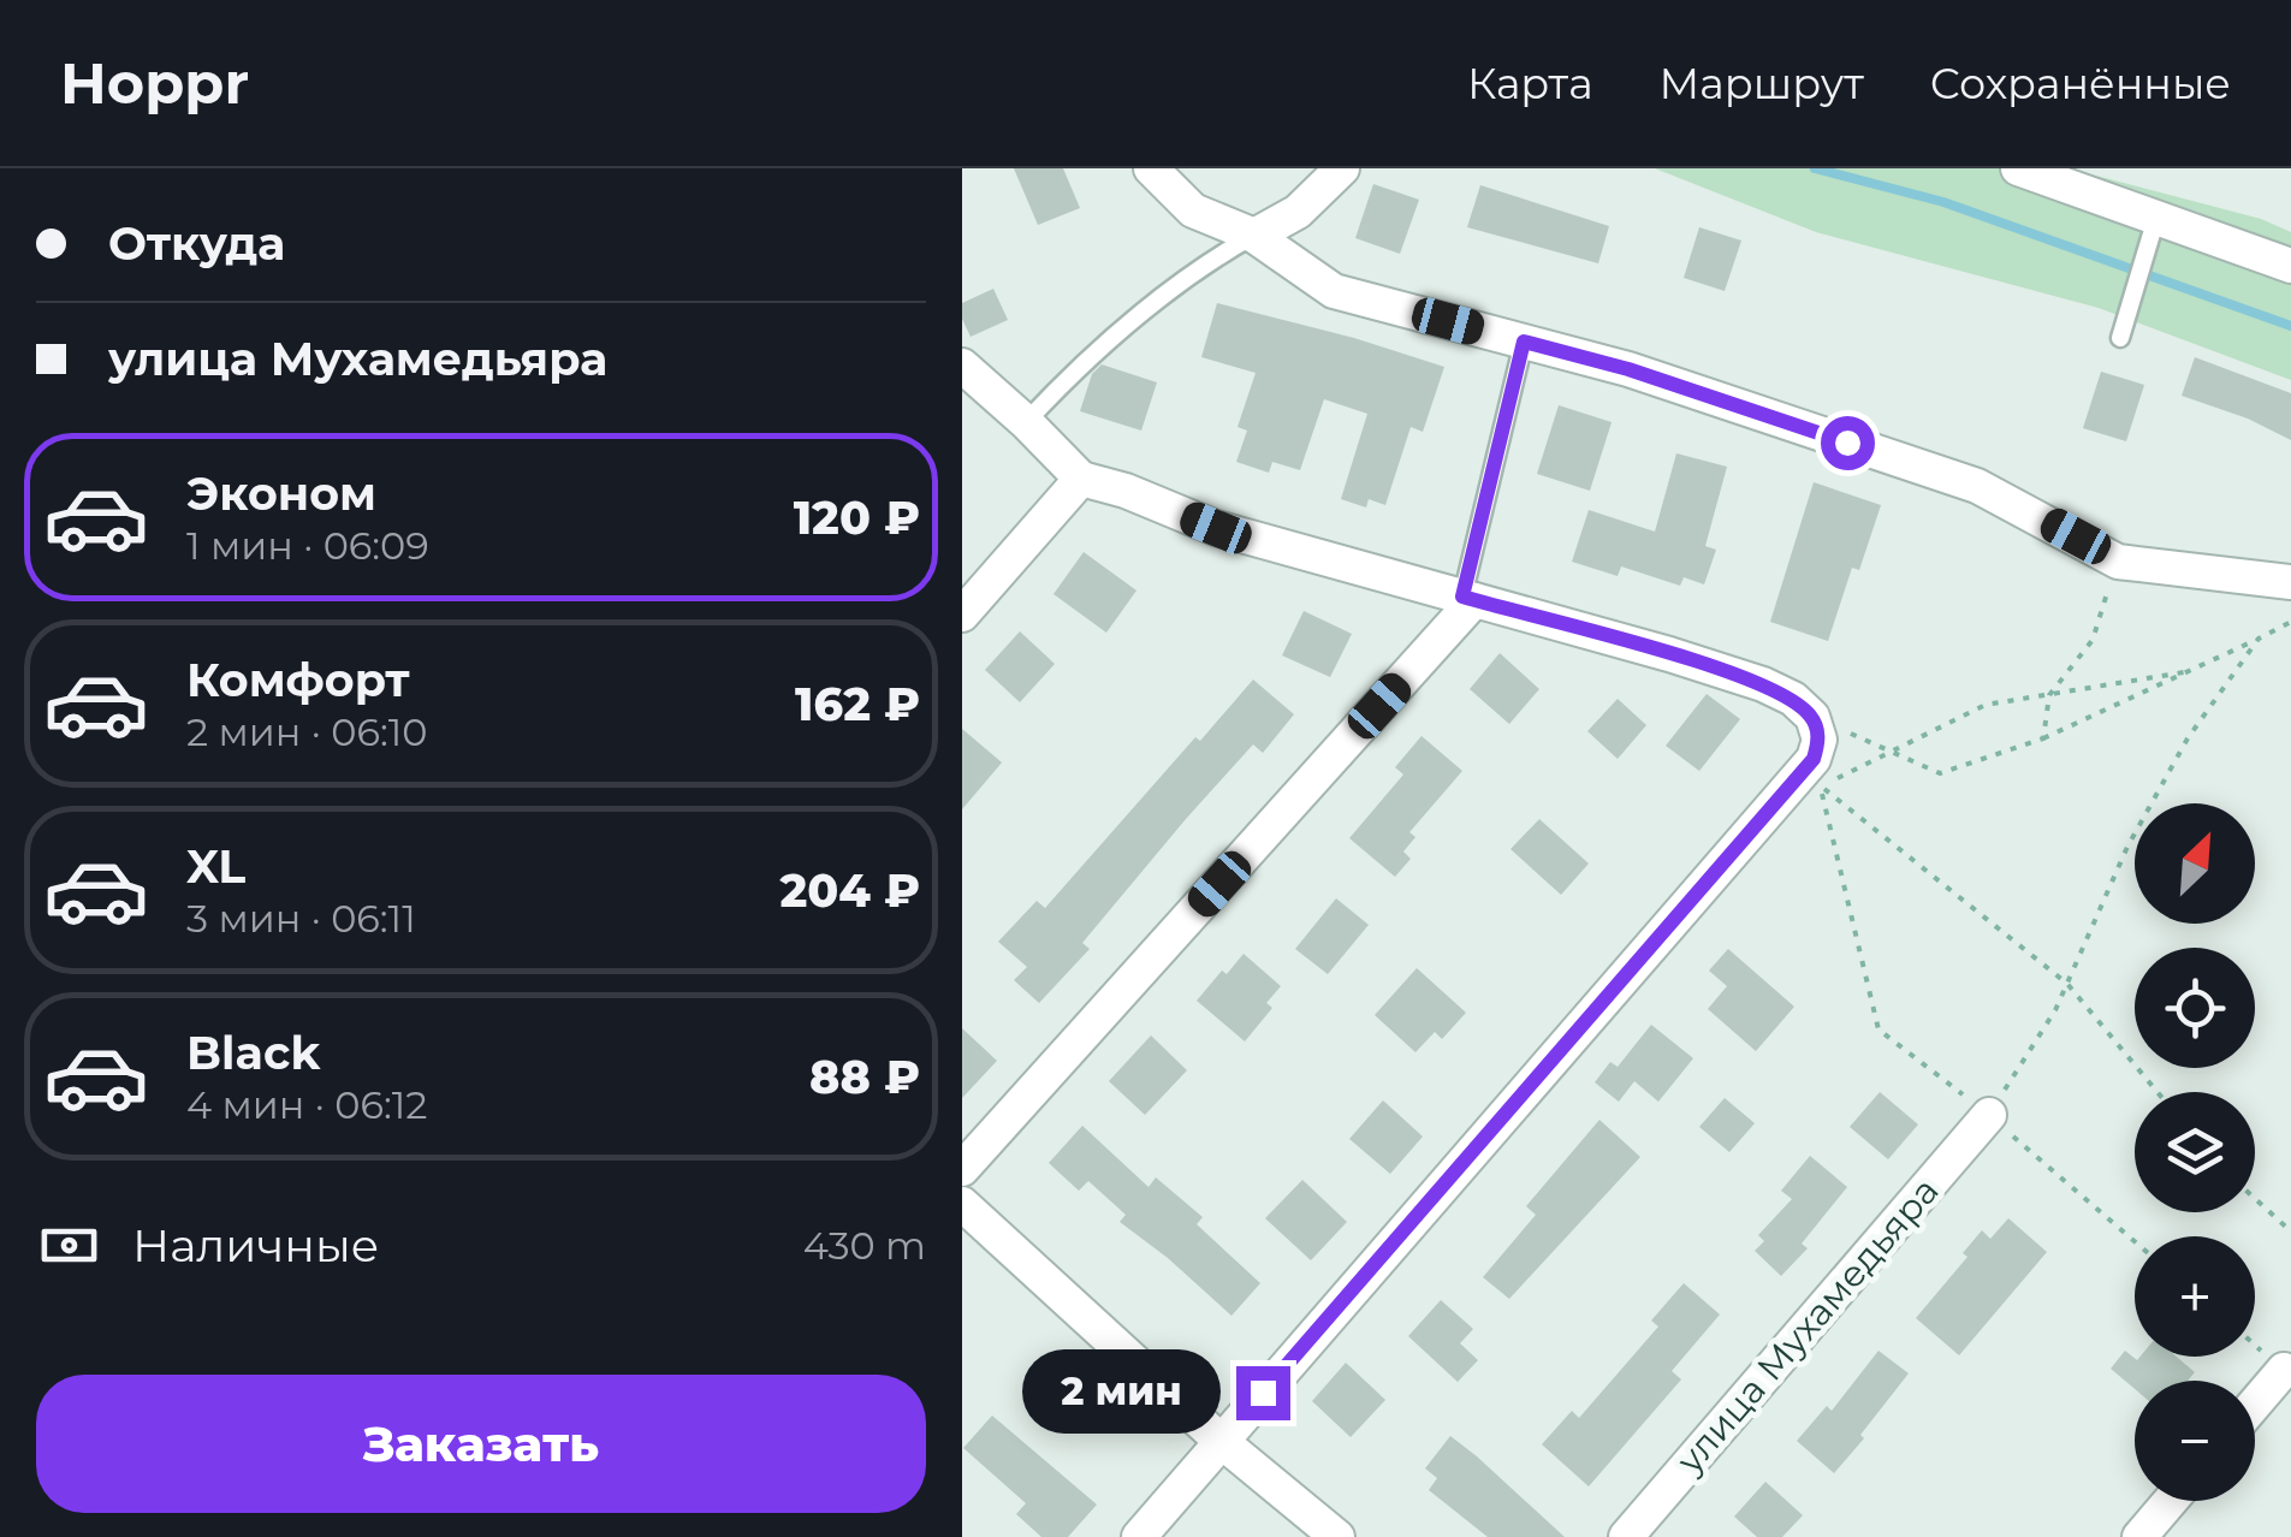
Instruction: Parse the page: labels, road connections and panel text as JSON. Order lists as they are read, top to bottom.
{
  "streets": {
    "street": ["улица Мухамедьяра"]
  },
  "north": "top right",
  "page": {
    "header": "Hoppr",
    "nav": ["Карта", "Маршрут", "Сохранённые"],
    "banner": ["Откуда", "улица Мухамедьяра"],
    "list": [
      {
        "name": "Эконом",
        "note": "1 мин · 06:09",
        "value": "120 ₽"
      },
      {
        "name": "Комфорт",
        "note": "2 мин · 06:10",
        "value": "162 ₽"
      },
      {
        "name": "XL",
        "note": "3 мин · 06:11",
        "value": "204 ₽"
      },
      {
        "name": "Black",
        "note": "4 мин · 06:12",
        "value": "88 ₽"
      }
    ],
    "map_buttons": ["+", "−"],
    "pay": ["Наличные", "430 m"],
    "bubble": "2 мин",
    "buttons": "Заказать"
  }
}
